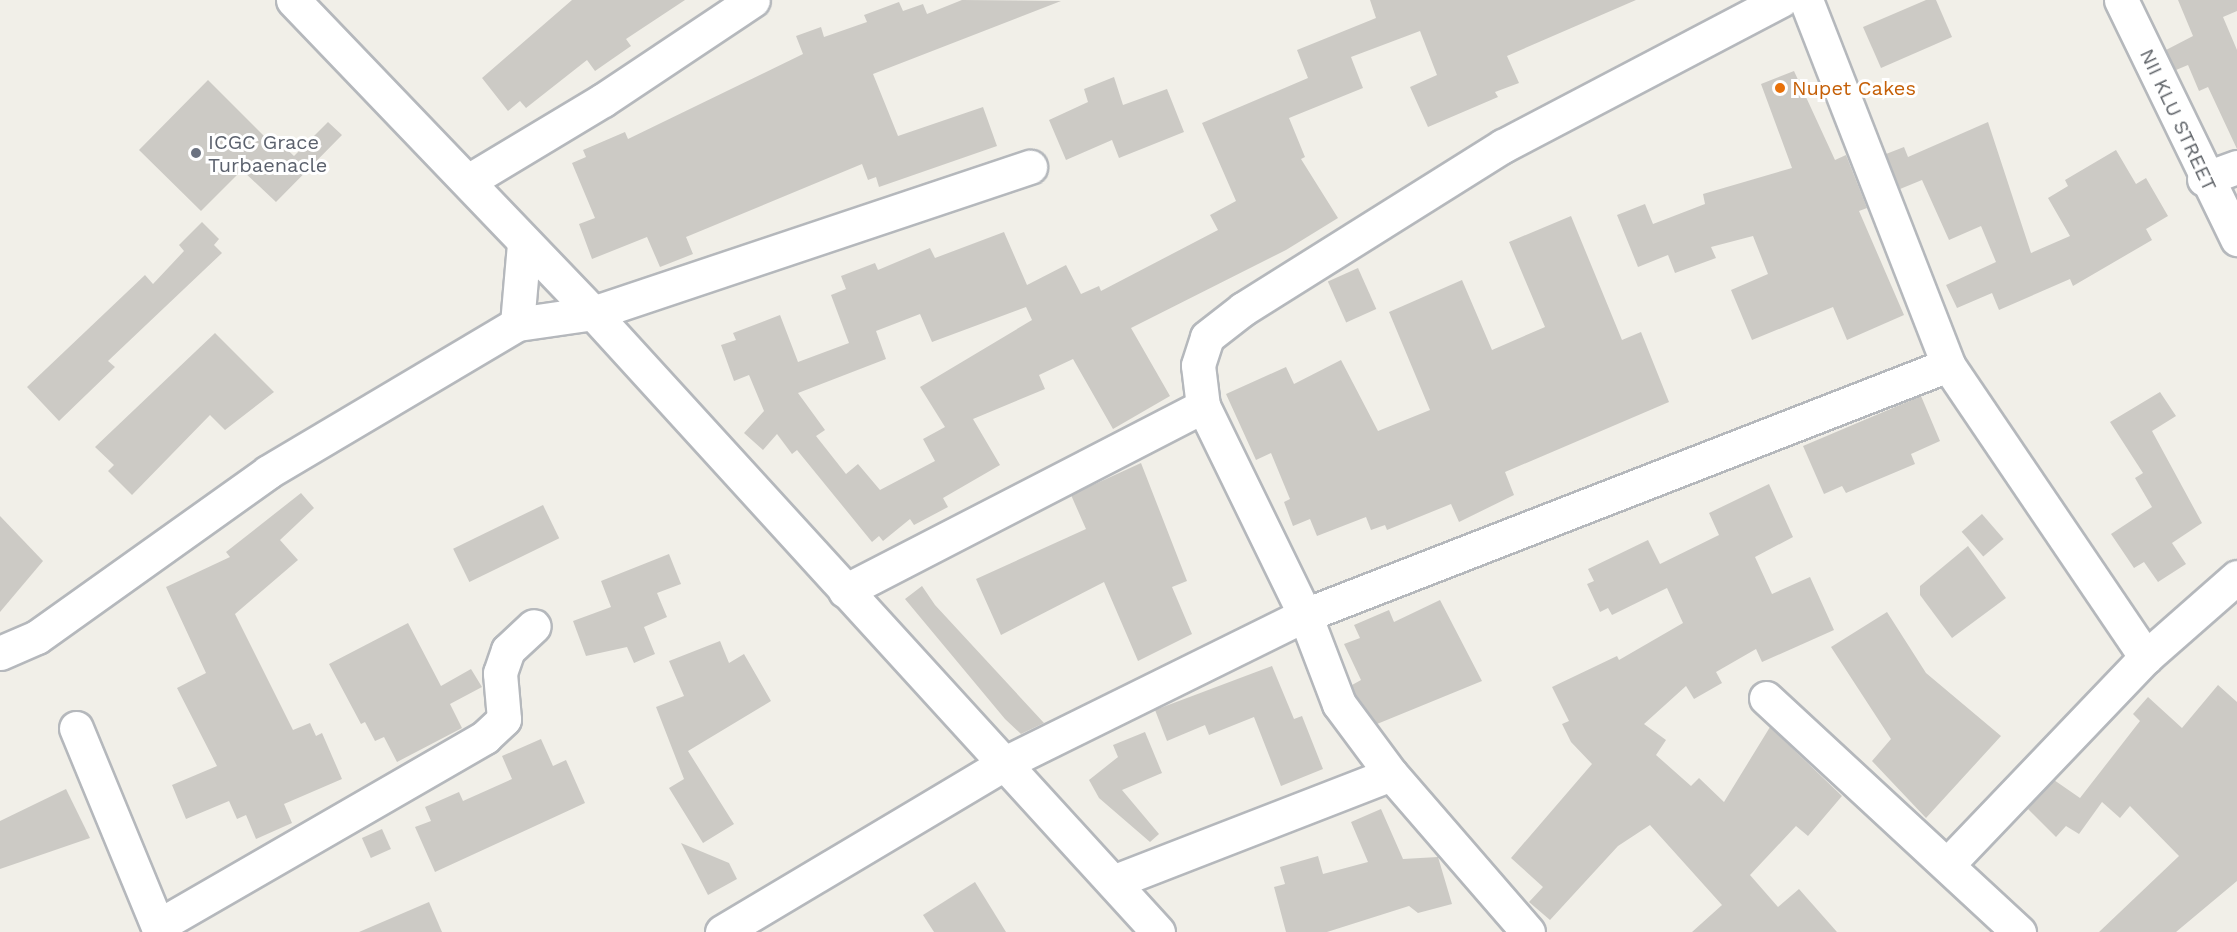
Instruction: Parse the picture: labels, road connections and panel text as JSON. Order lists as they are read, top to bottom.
{
  "streets": {
    "street": ["NII KLU STREET"]
  },
  "places": ["Nupet Cakes", "ICGC Grace Turbaenacle"]
}
